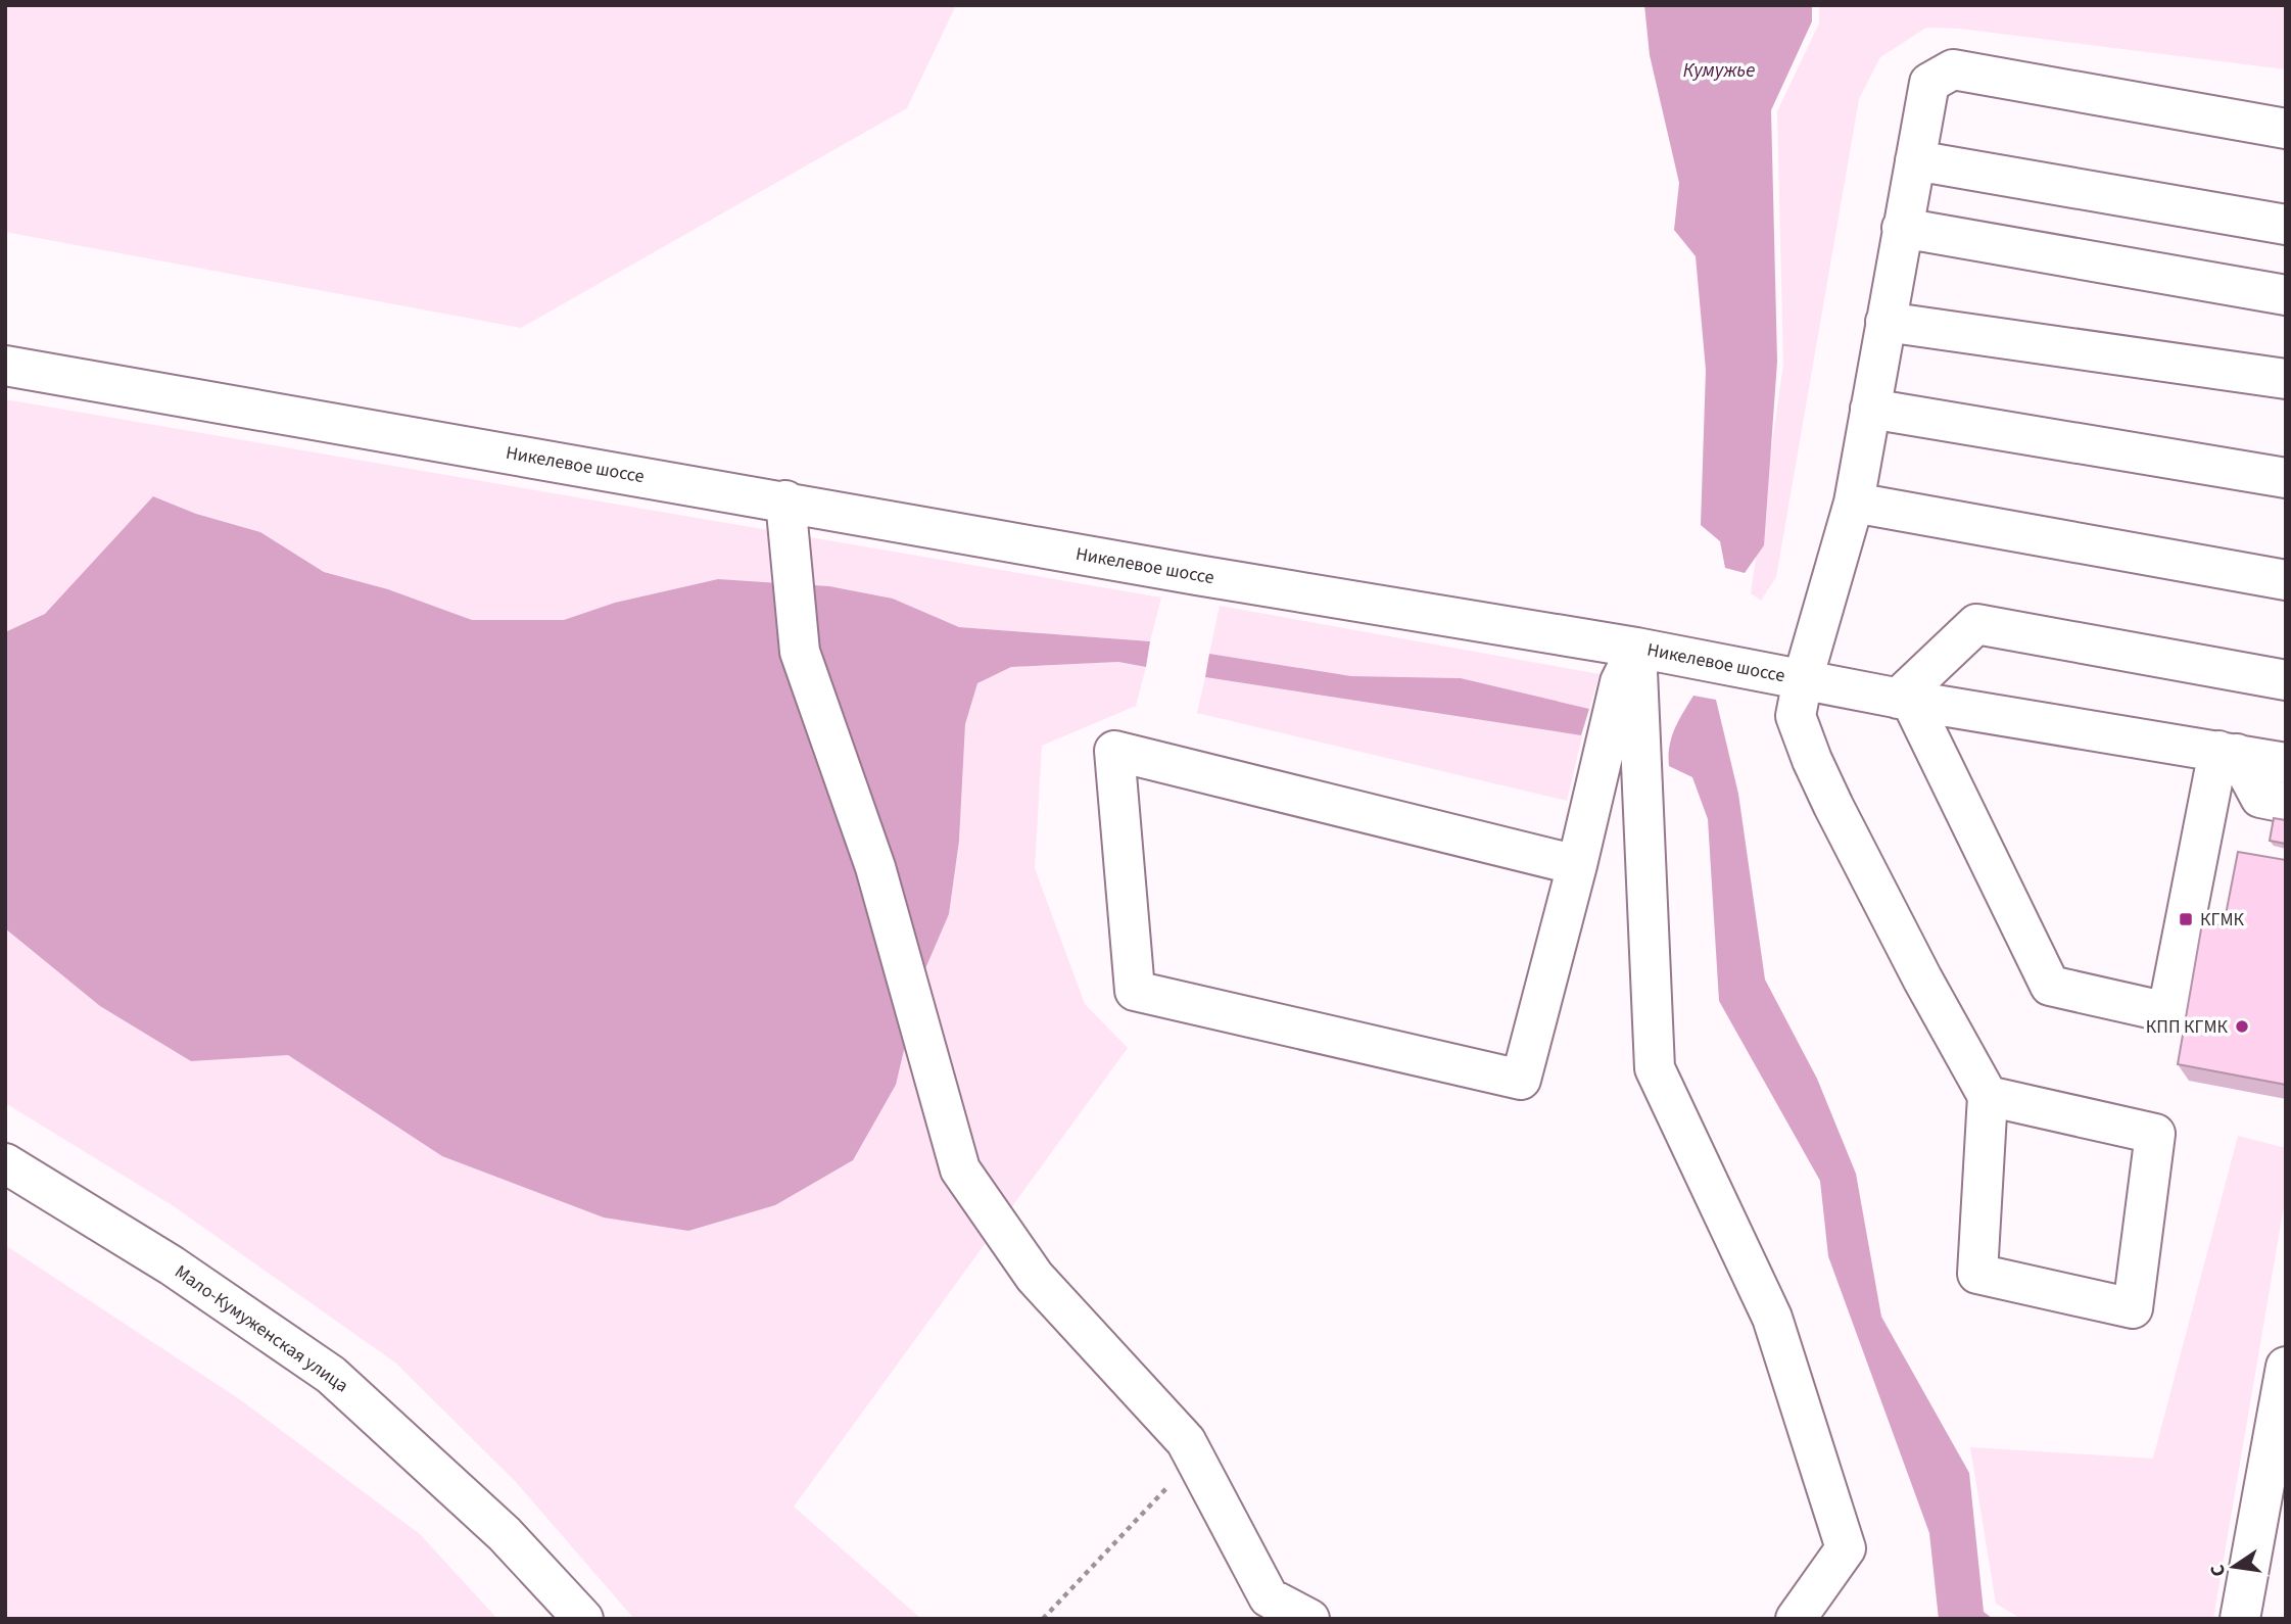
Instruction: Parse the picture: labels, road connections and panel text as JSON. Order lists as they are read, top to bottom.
{
  "streets": {
    "street": ["Никелевое шоссе", "Мало-Кумуженская улица"]
  },
  "water": ["Кумужье"],
  "places": {
    "transit": ["КГМК"],
    "other": ["КПП КГМК"]
  },
  "north": "left"
}
